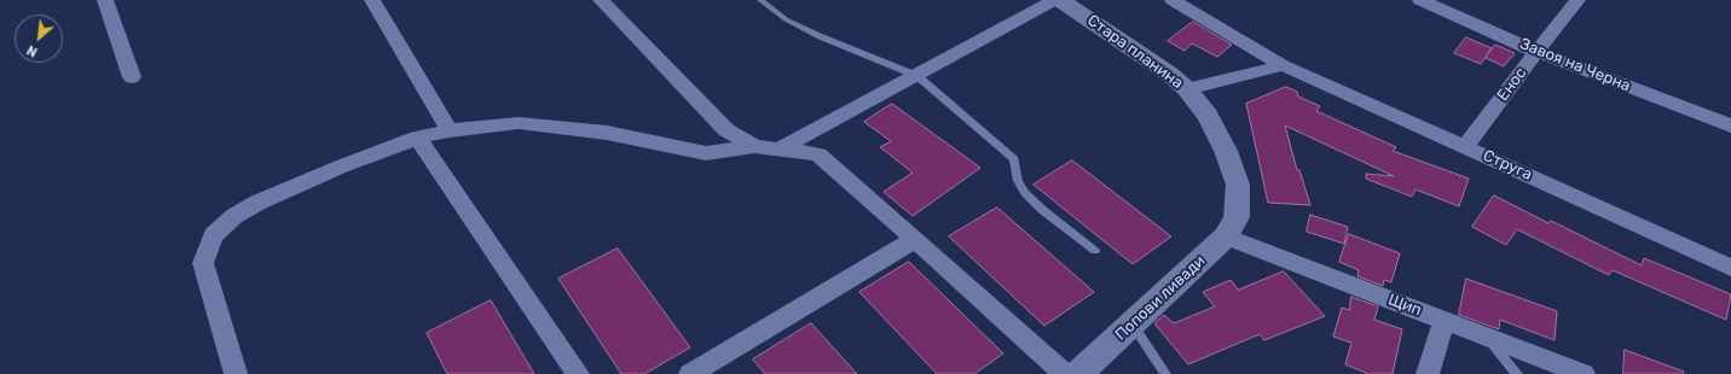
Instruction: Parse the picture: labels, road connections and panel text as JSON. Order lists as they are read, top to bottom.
{
  "streets": {
    "street": [
      "Стара планина",
      "Завоя на Черна",
      "Енос",
      "Струга",
      "Попови ливади",
      "Щип"
    ]
  },
  "crossings": [
    ["Стара планина", "Попови ливади"],
    ["Стара планина", "Щип"],
    ["Завоя на Черна", "Енос"],
    ["Енос", "Струга"],
    ["Попови ливади", "Щип"]
  ],
  "north": "bottom left"
}
